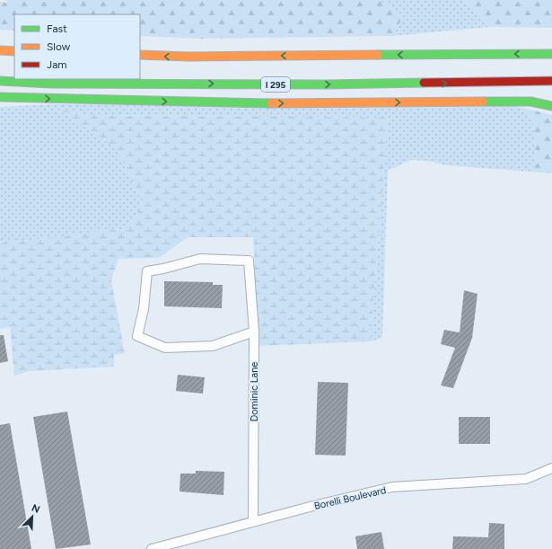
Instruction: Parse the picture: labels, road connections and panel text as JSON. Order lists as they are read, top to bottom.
{
  "streets": {
    "highway": ["I 295"],
    "street": ["Dominic Lane", "Borelli Boulevard"]
  },
  "crossings": [
    ["Dominic Lane", "Borelli Boulevard"]
  ],
  "legend": ["Fast", "Slow", "Jam"],
  "north": "top right"
}
